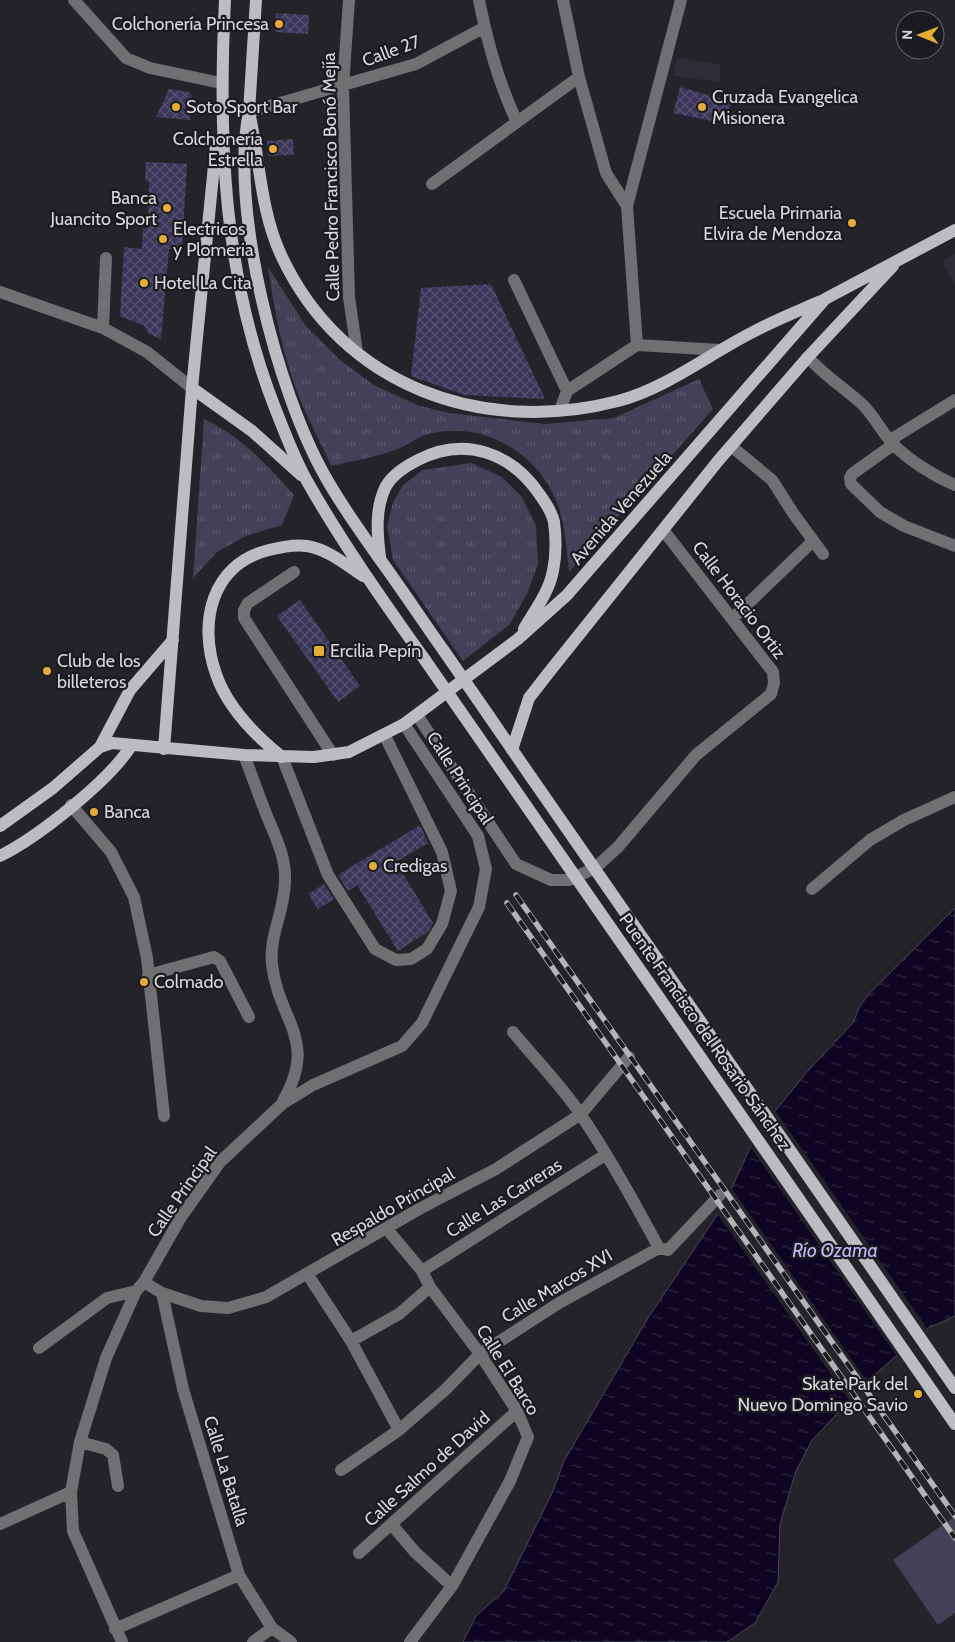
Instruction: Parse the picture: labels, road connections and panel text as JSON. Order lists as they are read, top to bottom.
{
  "streets": {
    "main road": ["Avenida Venezuela", "Puente Francisco del Rosario Sánchez"],
    "street": [
      "Calle 27",
      "Calle Pedro Francisco Bonó Mejía",
      "Calle Horacio Ortiz",
      "Calle Principal",
      "Calle Las Carreras",
      "Respaldo Principal",
      "Calle Marcos XVI",
      "Calle El Barco",
      "Calle Salmo de David",
      "Calle La Batalla"
    ]
  },
  "crossings": [
    ["Calle 27", "Calle Pedro Francisco Bonó Mejía"],
    ["Calle 27", "Puente Francisco del Rosario Sánchez"],
    ["Avenida Venezuela", "Calle Horacio Ortiz"],
    ["Avenida Venezuela", "Calle Principal"],
    ["Calle Principal", "Respaldo Principal"],
    ["Calle Las Carreras", "Calle El Barco"],
    ["Respaldo Principal", "Calle El Barco"],
    ["Respaldo Principal", "Calle La Batalla"],
    ["Calle Marcos XVI", "Calle El Barco"],
    ["Calle El Barco", "Calle Salmo de David"]
  ],
  "water": ["Río Ozama"],
  "places": {
    "other": [
      "Colchonería Princesa",
      "Soto Sport Bar",
      "Cruzada Evangelica Misionera",
      "Colchonería Estrella",
      "Banca Juancito Sport",
      "Escuela Primaria Elvira de Mendoza",
      "Electricos y Plomeria",
      "Hotel La Cita",
      "Club de los billeteros",
      "Banca",
      "Credigas",
      "Colmado",
      "Skate Park del Nuevo Domingo Savio"
    ],
    "transit": ["Ercilia Pepín"]
  },
  "north": "left"
}
